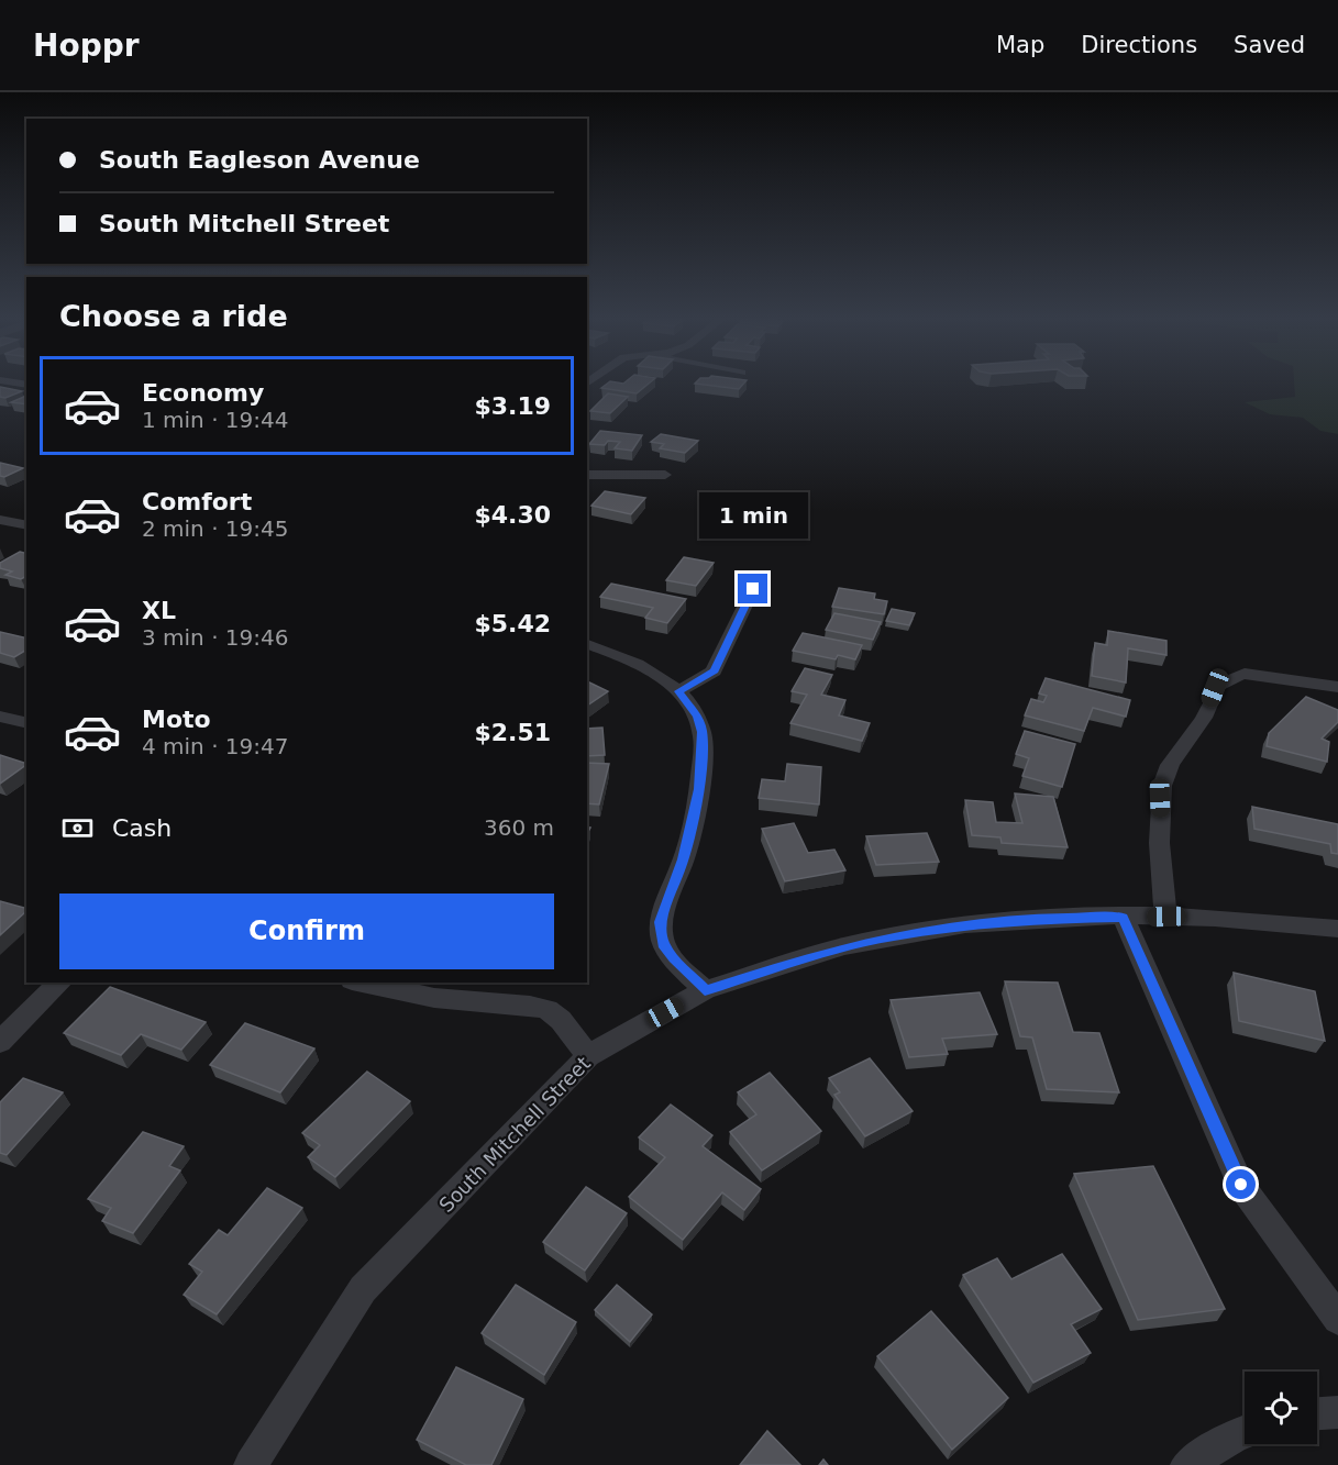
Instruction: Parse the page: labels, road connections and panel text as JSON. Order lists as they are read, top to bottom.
{
  "streets": {
    "street": ["South Mitchell Street"]
  },
  "page": {
    "header": "Hoppr",
    "nav": ["Map", "Directions", "Saved"],
    "banner": ["South Eagleson Avenue", "South Mitchell Street"],
    "heading": "Choose a ride",
    "list": [
      {
        "name": "Economy",
        "note": "1 min · 19:44",
        "value": "$3.19"
      },
      {
        "name": "Comfort",
        "note": "2 min · 19:45",
        "value": "$4.30"
      },
      {
        "name": "XL",
        "note": "3 min · 19:46",
        "value": "$5.42"
      },
      {
        "name": "Moto",
        "note": "4 min · 19:47",
        "value": "$2.51"
      }
    ],
    "bubble": "1 min",
    "pay": ["Cash", "360 m"],
    "buttons": "Confirm"
  }
}
